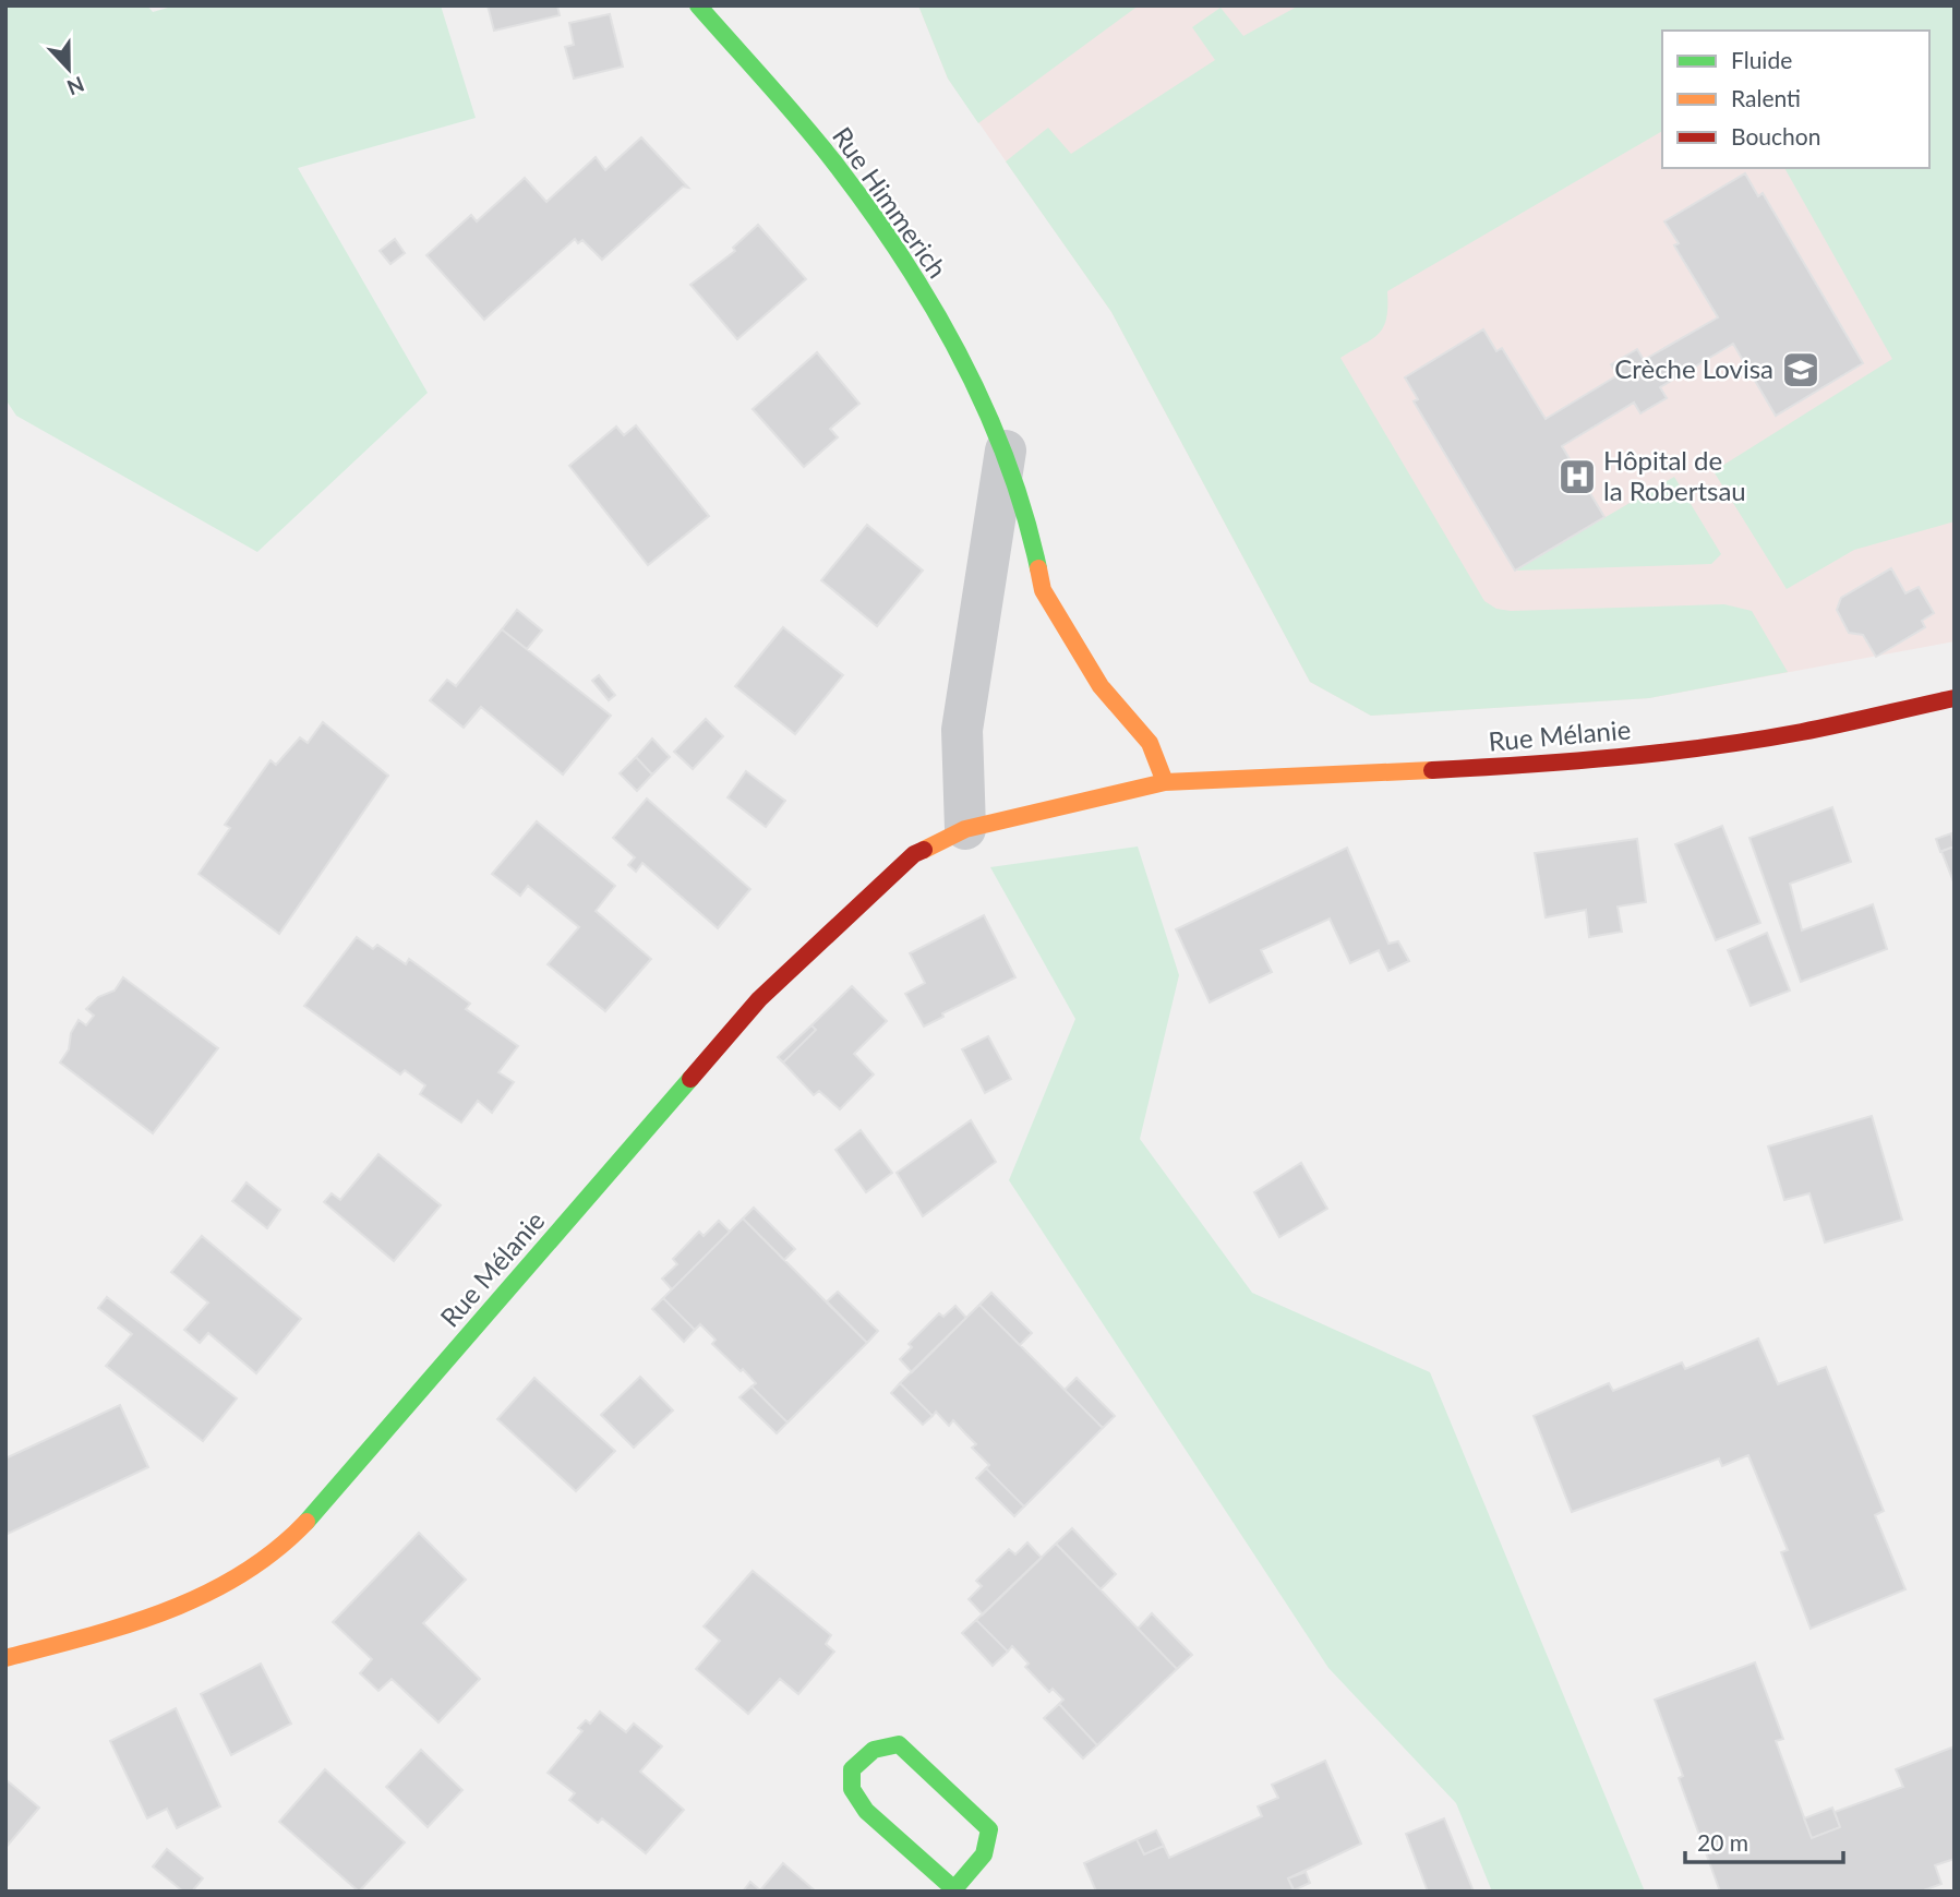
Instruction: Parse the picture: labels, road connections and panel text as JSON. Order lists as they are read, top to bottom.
{
  "streets": {
    "street": ["Rue Himmerich", "Rue Mélanie"]
  },
  "crossings": [
    ["Rue Himmerich", "Rue Mélanie"]
  ],
  "places": {
    "school or university": ["Crèche Lovisa"],
    "hospital": ["Hôpital de la Robertsau"]
  },
  "legend": ["Fluide", "Ralenti", "Bouchon"],
  "scale_bar": "20 m",
  "north": "bottom"
}
